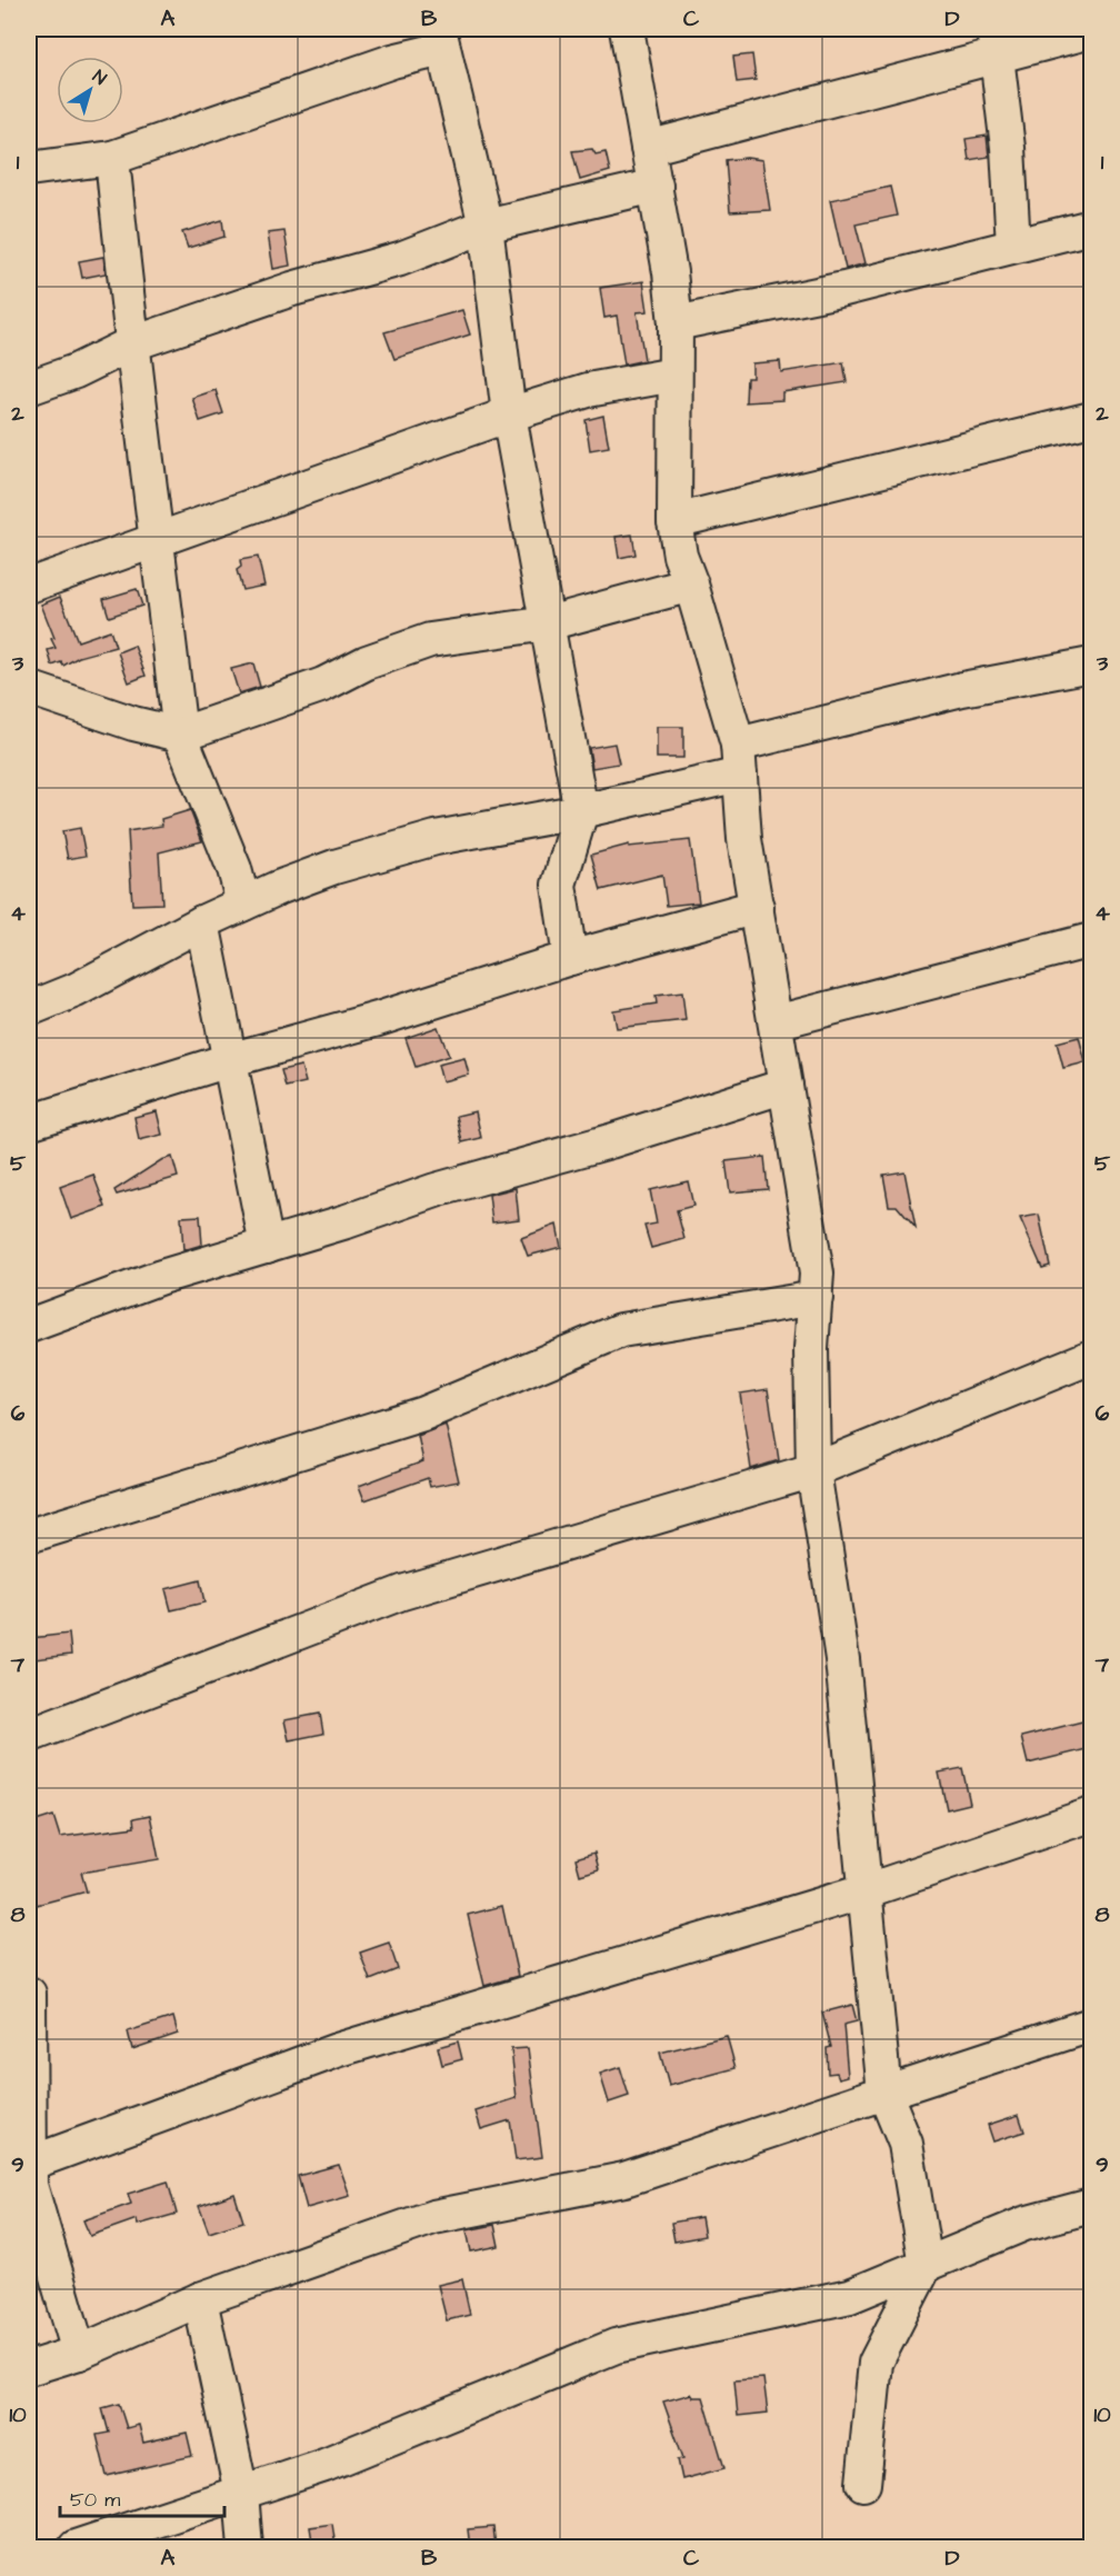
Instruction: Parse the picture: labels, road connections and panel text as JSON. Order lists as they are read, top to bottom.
{
  "scale_bar": "50 m",
  "north": "top right",
  "grid": {
    "columns": [
      "A",
      "B",
      "C",
      "D"
    ],
    "rows": [
      "1",
      "2",
      "3",
      "4",
      "5",
      "6",
      "7",
      "8",
      "9",
      "10"
    ]
  }
}
